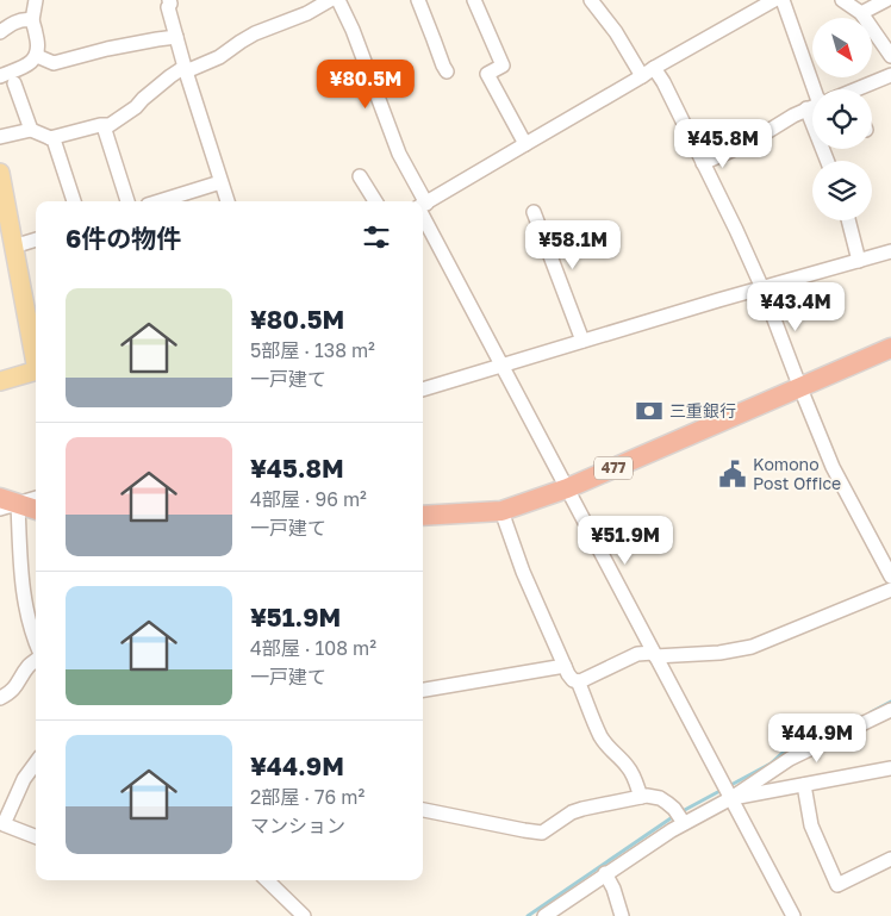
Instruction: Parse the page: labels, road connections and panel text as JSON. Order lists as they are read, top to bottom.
{
  "streets": {
    "highway": ["477"]
  },
  "places": {
    "bank": ["三重銀行"],
    "public building": ["Komono Post Office"]
  },
  "north": "bottom right",
  "page": {
    "price": [
      "¥80.5M",
      "¥45.8M",
      "¥58.1M",
      "¥43.4M",
      "¥51.9M",
      "¥44.9M"
    ],
    "heading": "6件の物件",
    "list": [
      {
        "name": "¥80.5M",
        "note": "5部屋 · 138 m² · 一戸建て"
      },
      {
        "name": "¥45.8M",
        "note": "4部屋 · 96 m² · 一戸建て"
      },
      {
        "name": "¥51.9M",
        "note": "4部屋 · 108 m² · 一戸建て"
      },
      {
        "name": "¥44.9M",
        "note": "2部屋 · 76 m² · マンション"
      }
    ]
  }
}
